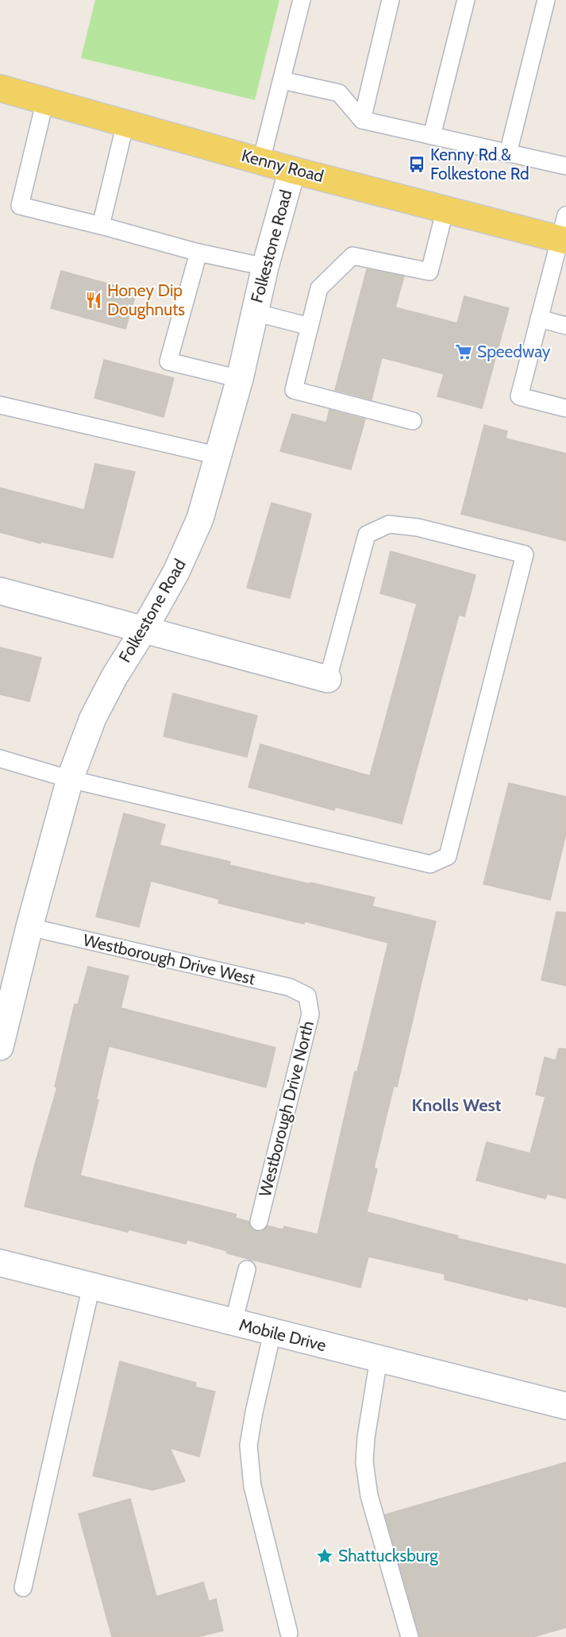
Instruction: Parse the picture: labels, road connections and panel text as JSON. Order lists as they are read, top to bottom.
{
  "streets": {
    "main road": ["Kenny Road"],
    "street": ["Folkestone Road", "Mobile Drive"],
    "lane": ["Westborough Drive West", "Westborough Drive North"]
  },
  "crossings": [
    ["Kenny Road", "Folkestone Road"],
    ["Folkestone Road", "Westborough Drive West"],
    ["Westborough Drive West", "Westborough Drive North"]
  ],
  "districts": ["Knolls West"],
  "places": {
    "bus stop": ["Kenny Rd & Folkestone Rd"],
    "restaurant": ["Honey Dip Doughnuts"],
    "supermarket": ["Speedway"],
    "place": ["Shattucksburg"]
  }
}
